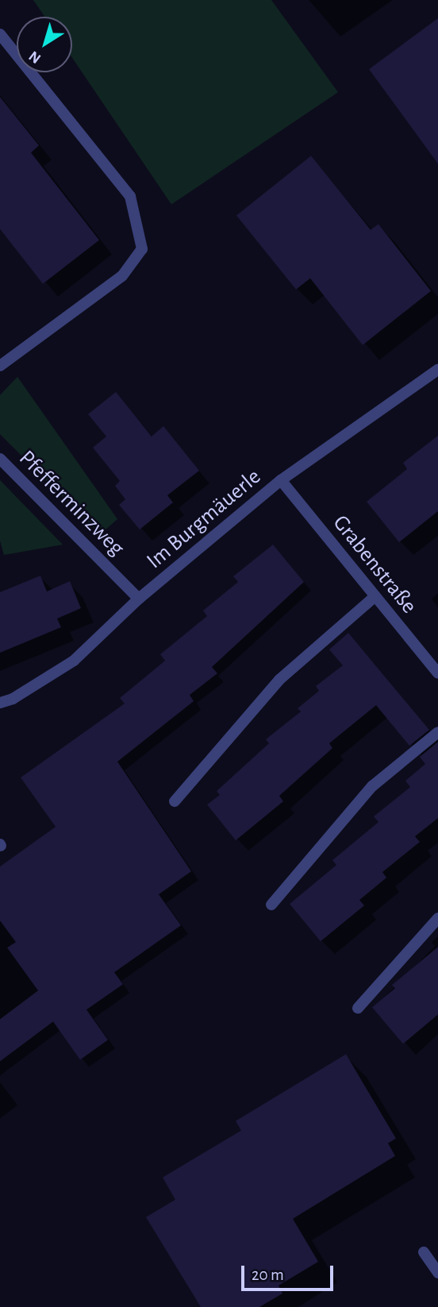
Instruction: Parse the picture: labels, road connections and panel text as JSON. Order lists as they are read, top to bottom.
{
  "streets": {
    "street": ["Pfefferminzweg", "Im Burgmäuerle", "Grabenstraße"]
  },
  "crossings": [
    ["Pfefferminzweg", "Im Burgmäuerle"],
    ["Im Burgmäuerle", "Grabenstraße"]
  ],
  "scale_bar": "20 m",
  "north": "bottom left"
}
